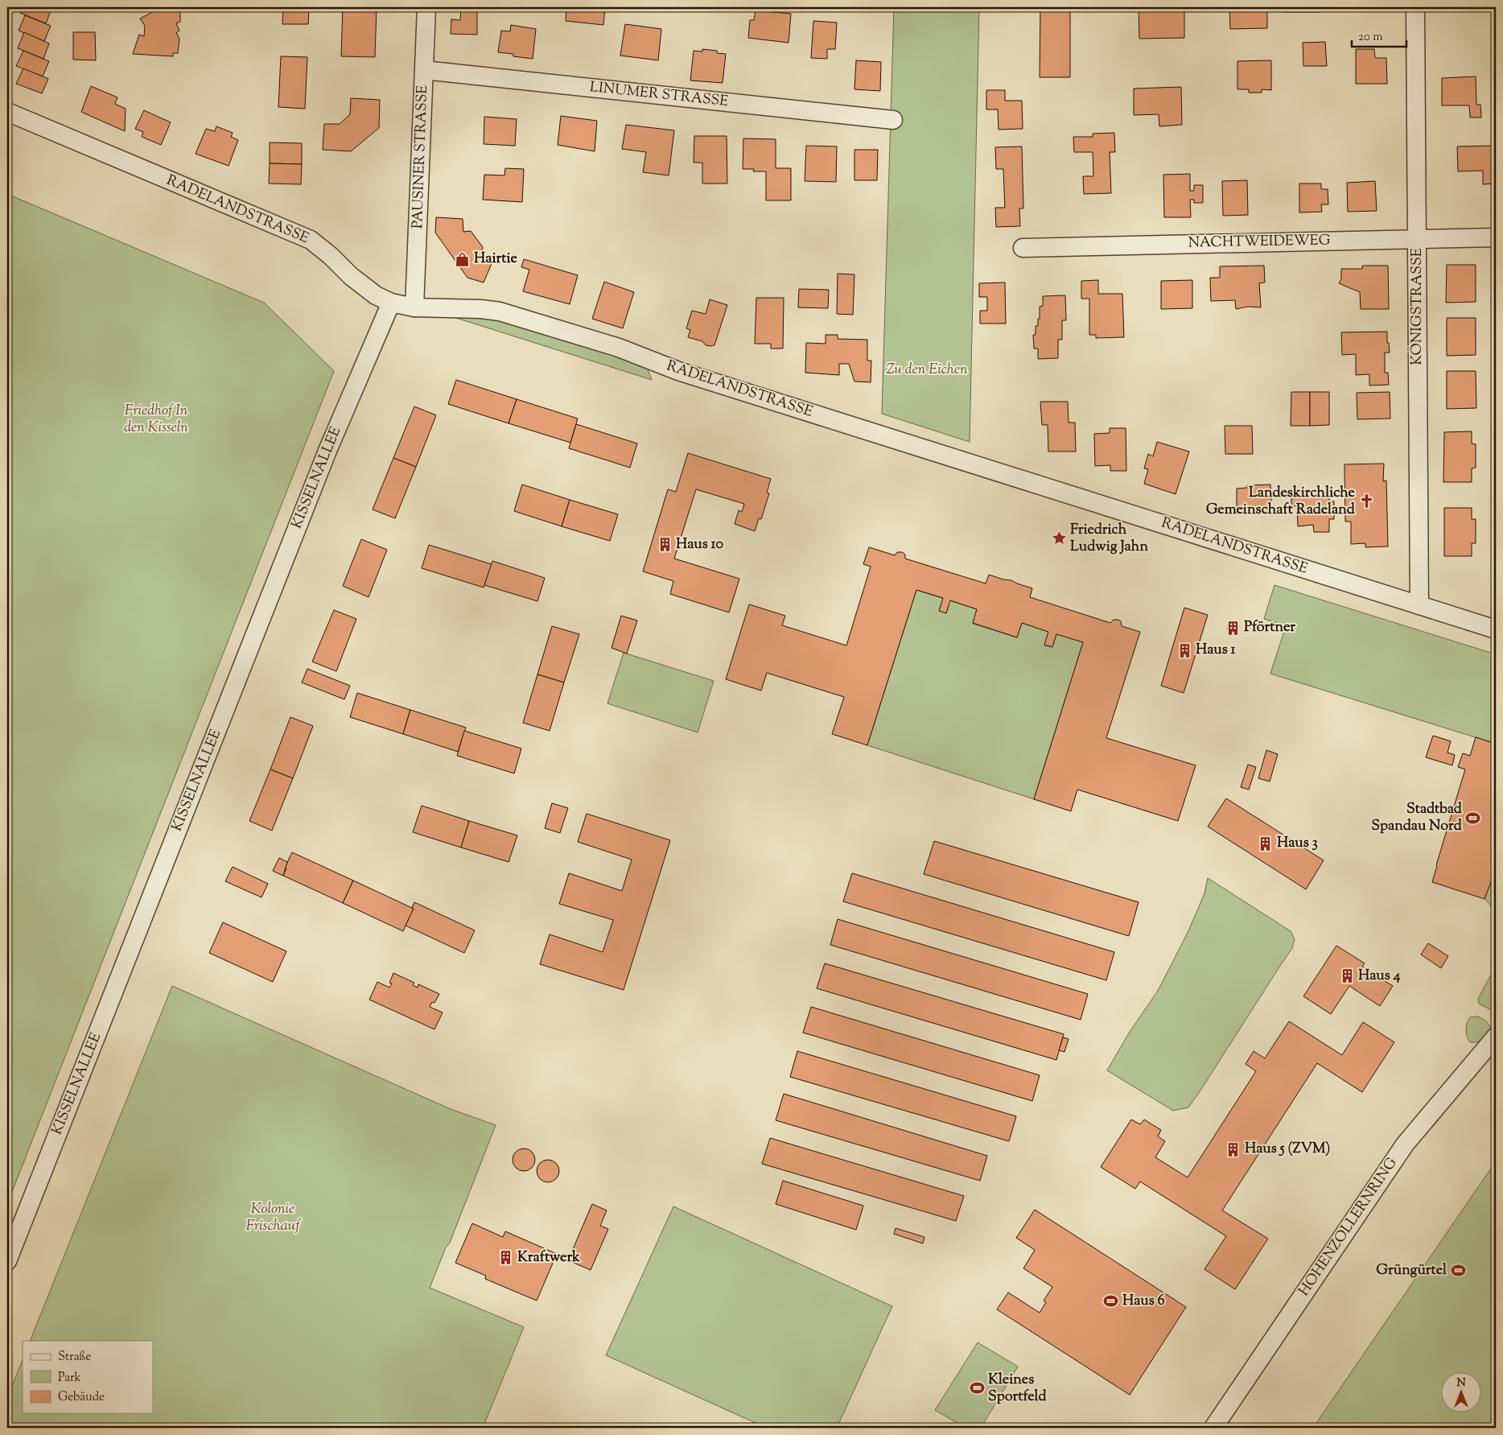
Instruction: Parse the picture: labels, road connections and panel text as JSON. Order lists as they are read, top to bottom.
{
  "streets": {
    "street": [
      "LINUMER STRASSE",
      "PAUSINER STRASSE",
      "RADELANDSTRASSE",
      "NACHTWEIDEWEG",
      "KÖNIGSTRASSE",
      "KISSELNALLEE",
      "HOHENZOLLERNRING"
    ]
  },
  "crossings": [
    ["LINUMER STRASSE", "PAUSINER STRASSE"],
    ["PAUSINER STRASSE", "RADELANDSTRASSE"],
    ["RADELANDSTRASSE", "KÖNIGSTRASSE"],
    ["RADELANDSTRASSE", "KISSELNALLEE"],
    ["NACHTWEIDEWEG", "KÖNIGSTRASSE"]
  ],
  "parks": ["Zu den Eichen", "Friedhof In den Kisseln", "Kolonie Frischauf"],
  "places": {
    "shop": ["Hairtie"],
    "church": ["Landeskirchliche Gemeinschaft Radeland"],
    "place": ["Friedrich Ludwig Jahn"],
    "building": [
      "Haus 10",
      "Pförtner",
      "Haus 1",
      "Haus 3",
      "Haus 4",
      "Haus 5 (ZVM)",
      "Kraftwerk"
    ],
    "sports": [
      "Stadtbad Spandau Nord",
      "Grüngürtel",
      "Haus 6",
      "Kleines Sportfeld"
    ]
  },
  "legend": ["Straße", "Park", "Gebäude"],
  "scale_bar": "20 m",
  "north": "top"
}
